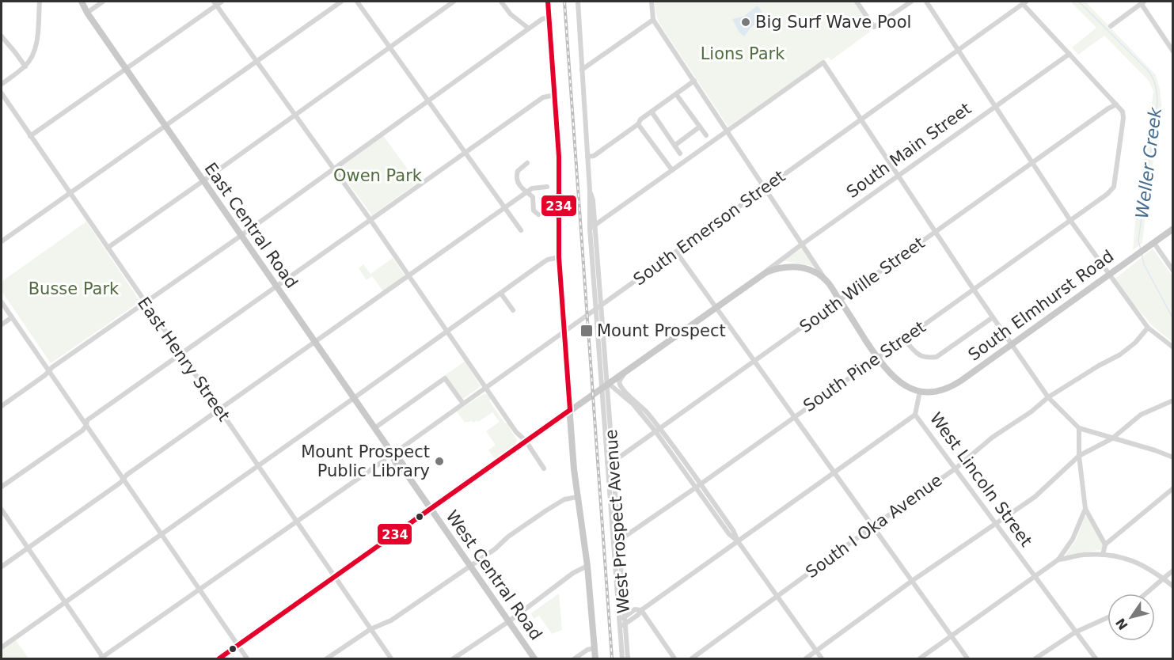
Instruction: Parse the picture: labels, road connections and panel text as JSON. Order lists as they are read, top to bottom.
{
  "streets": {
    "main road": [
      "South Main Street",
      "East Central Road",
      "South Elmhurst Road",
      "West Central Road"
    ],
    "street": [
      "South Emerson Street",
      "South Wille Street",
      "East Henry Street",
      "South Pine Street",
      "West Lincoln Street",
      "West Prospect Avenue",
      "South I Oka Avenue"
    ]
  },
  "crossings": [
    ["South Main Street", "East Central Road"],
    ["South Main Street", "East Henry Street"],
    ["South Main Street", "West Prospect Avenue"],
    ["South Main Street", "West Central Road"],
    ["East Central Road", "South Emerson Street"],
    ["East Central Road", "West Central Road"],
    ["South Wille Street", "South Pine Street"],
    ["South Wille Street", "West Prospect Avenue"],
    ["South Elmhurst Road", "West Lincoln Street"],
    ["South Pine Street", "West Prospect Avenue"],
    ["West Lincoln Street", "South I Oka Avenue"]
  ],
  "water": ["Weller Creek"],
  "parks": ["Lions Park", "Owen Park", "Busse Park"],
  "places": {
    "other": ["Big Surf Wave Pool", "Mount Prospect Public Library"],
    "transit": ["Mount Prospect"]
  },
  "lines": ["transit line 234"],
  "north": "bottom left"
}
